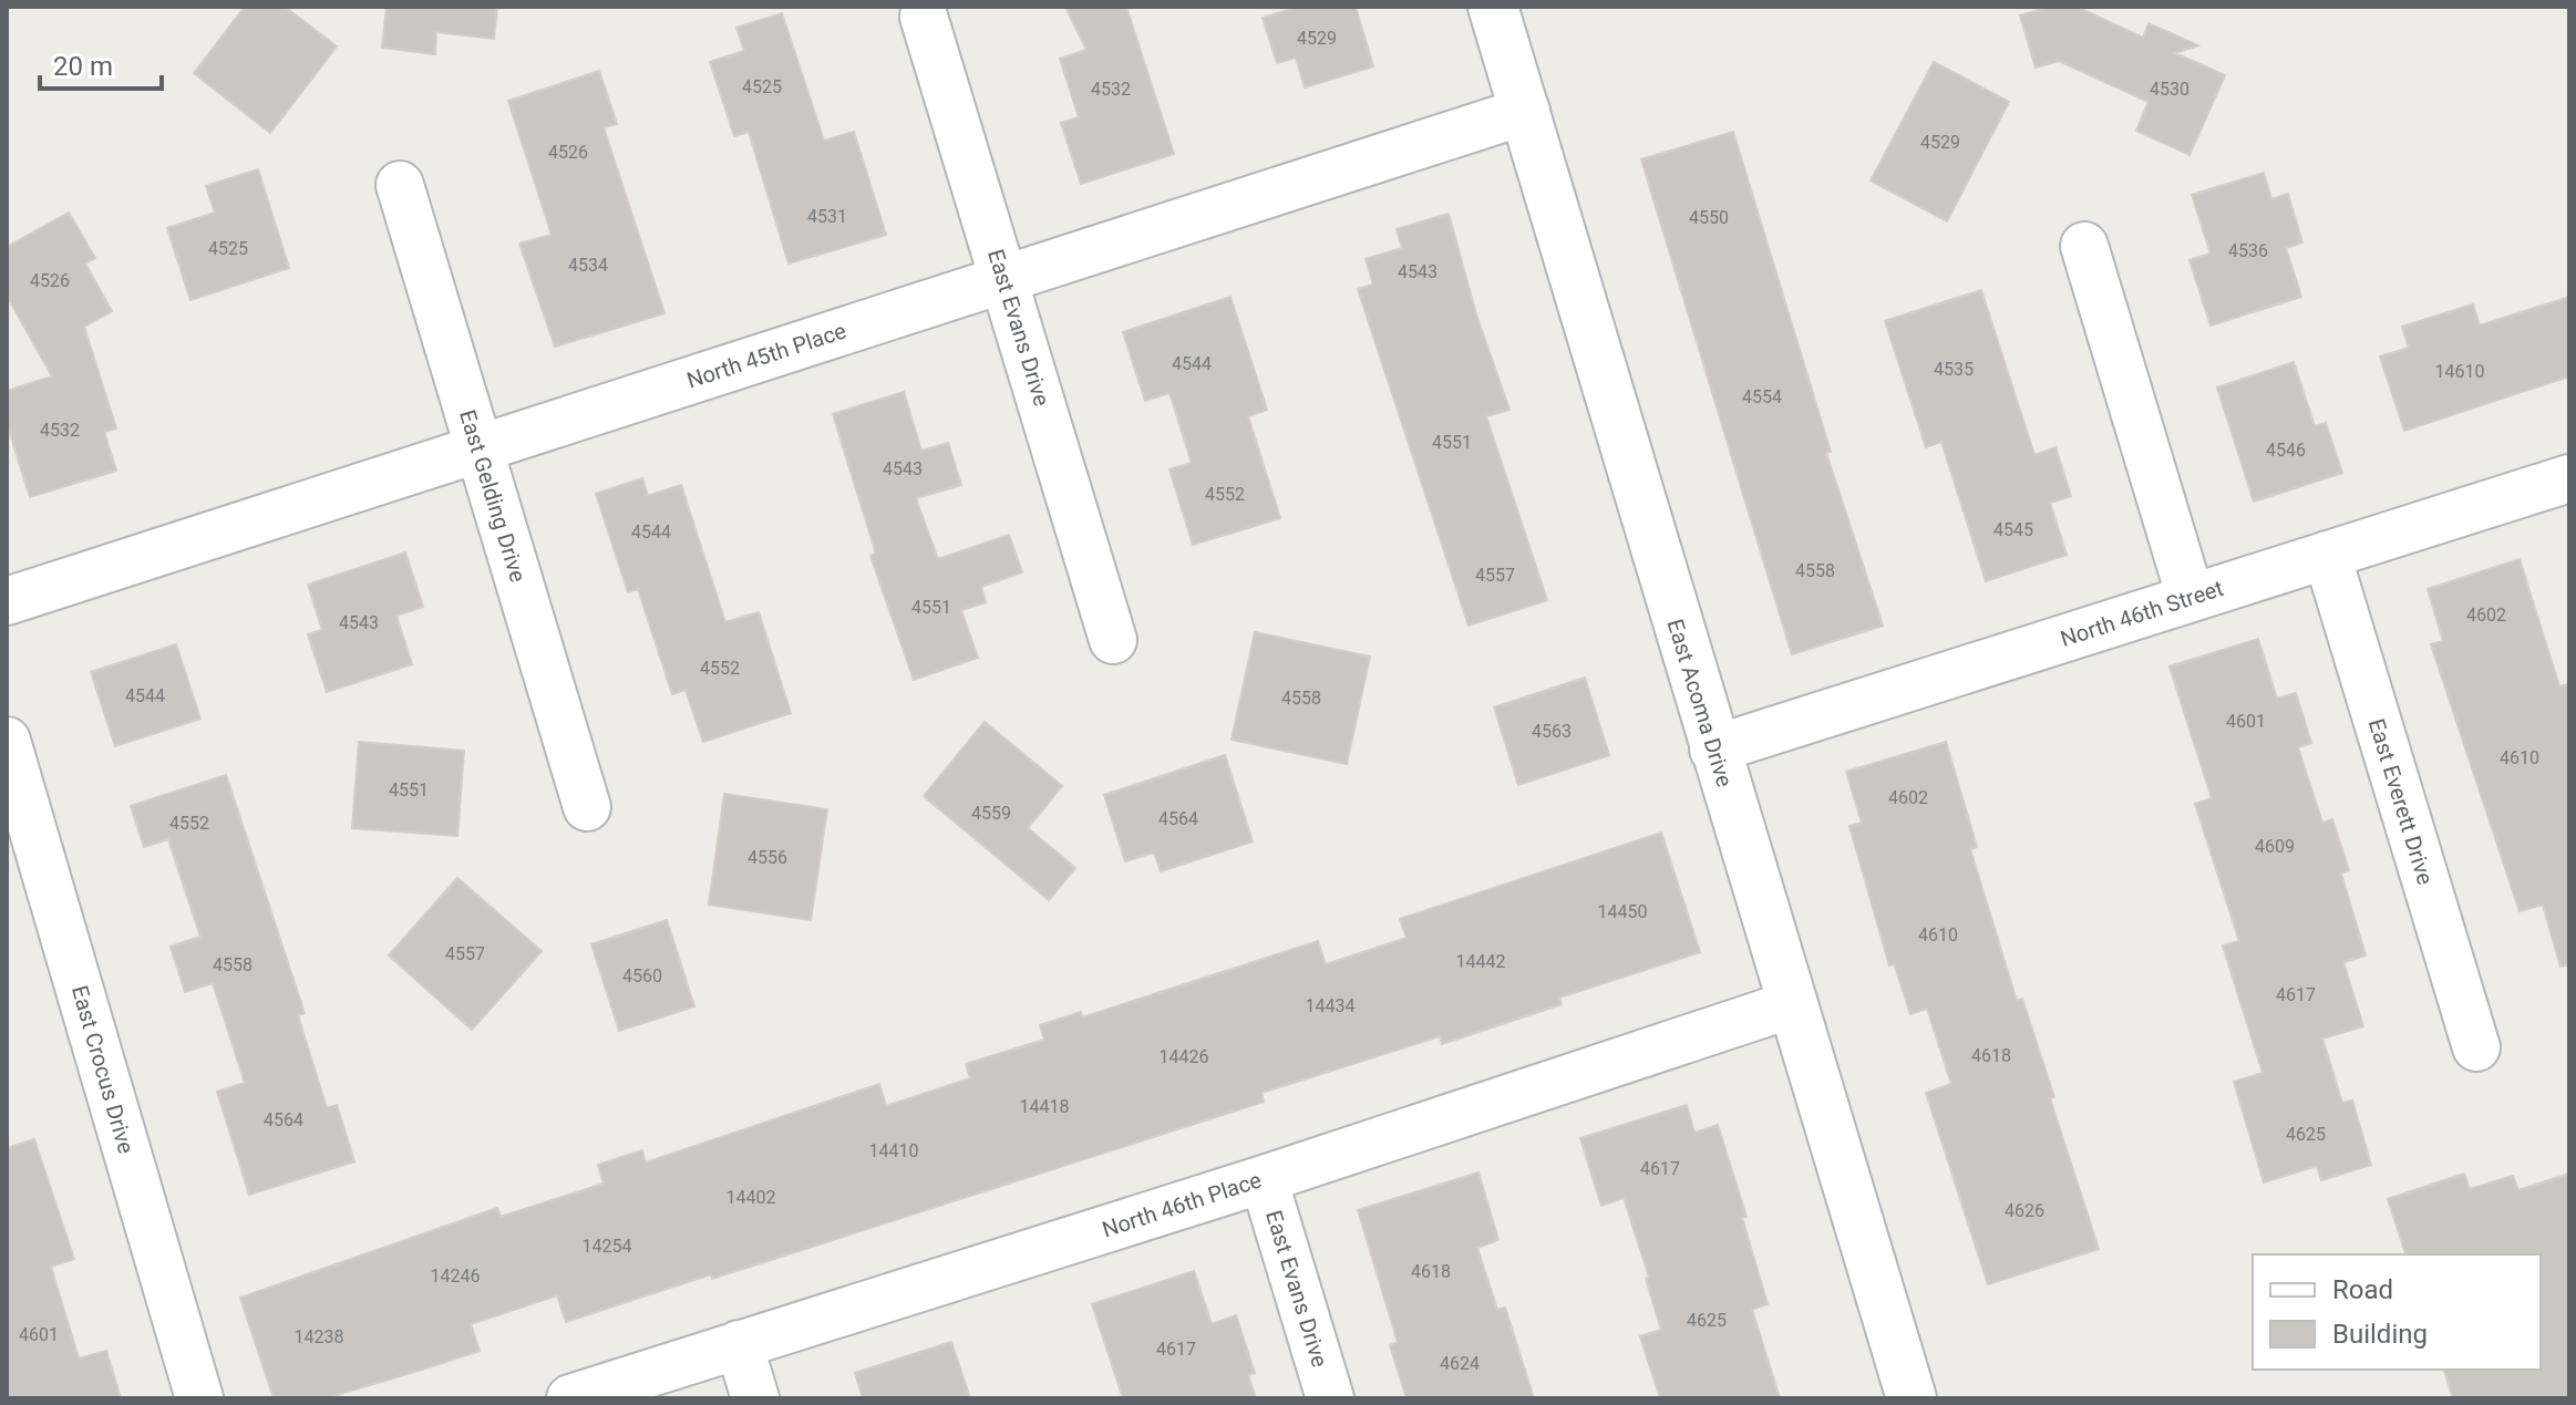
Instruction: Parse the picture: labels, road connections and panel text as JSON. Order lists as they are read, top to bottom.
{
  "streets": {
    "street": [
      "East Evans Drive",
      "North 45th Place",
      "East Gelding Drive",
      "North 46th Street",
      "East Acoma Drive",
      "East Everett Drive",
      "East Crocus Drive",
      "North 46th Place"
    ]
  },
  "crossings": [
    ["East Evans Drive", "North 45th Place"],
    ["East Evans Drive", "North 46th Place"],
    ["North 45th Place", "East Gelding Drive"],
    ["North 45th Place", "East Acoma Drive"],
    ["North 46th Street", "East Acoma Drive"],
    ["North 46th Street", "East Everett Drive"],
    ["East Acoma Drive", "North 46th Place"]
  ],
  "house_numbers": [
    "4529",
    "4525",
    "4532",
    "4530",
    "4529",
    "4526",
    "4531",
    "4550",
    "4525",
    "4536",
    "4534",
    "4543",
    "4526",
    "4544",
    "4535",
    "14610",
    "4554",
    "4532",
    "4551",
    "4546",
    "4543",
    "4552",
    "4545",
    "4544",
    "4558",
    "4557",
    "4551",
    "4602",
    "4543",
    "4552",
    "4544",
    "4558",
    "4601",
    "4563",
    "4610",
    "4551",
    "4602",
    "4559",
    "4564",
    "4552",
    "4609",
    "4556",
    "14450",
    "4610",
    "4557",
    "14442",
    "4558",
    "4560",
    "4617",
    "14434",
    "4618",
    "14426",
    "14418",
    "4564",
    "4625",
    "14410",
    "4617",
    "14402",
    "4626",
    "14254",
    "4618",
    "14246",
    "4625",
    "4601",
    "14238",
    "4617",
    "4624"
  ],
  "legend": ["Road", "Building"],
  "scale_bar": "20 m"
}
